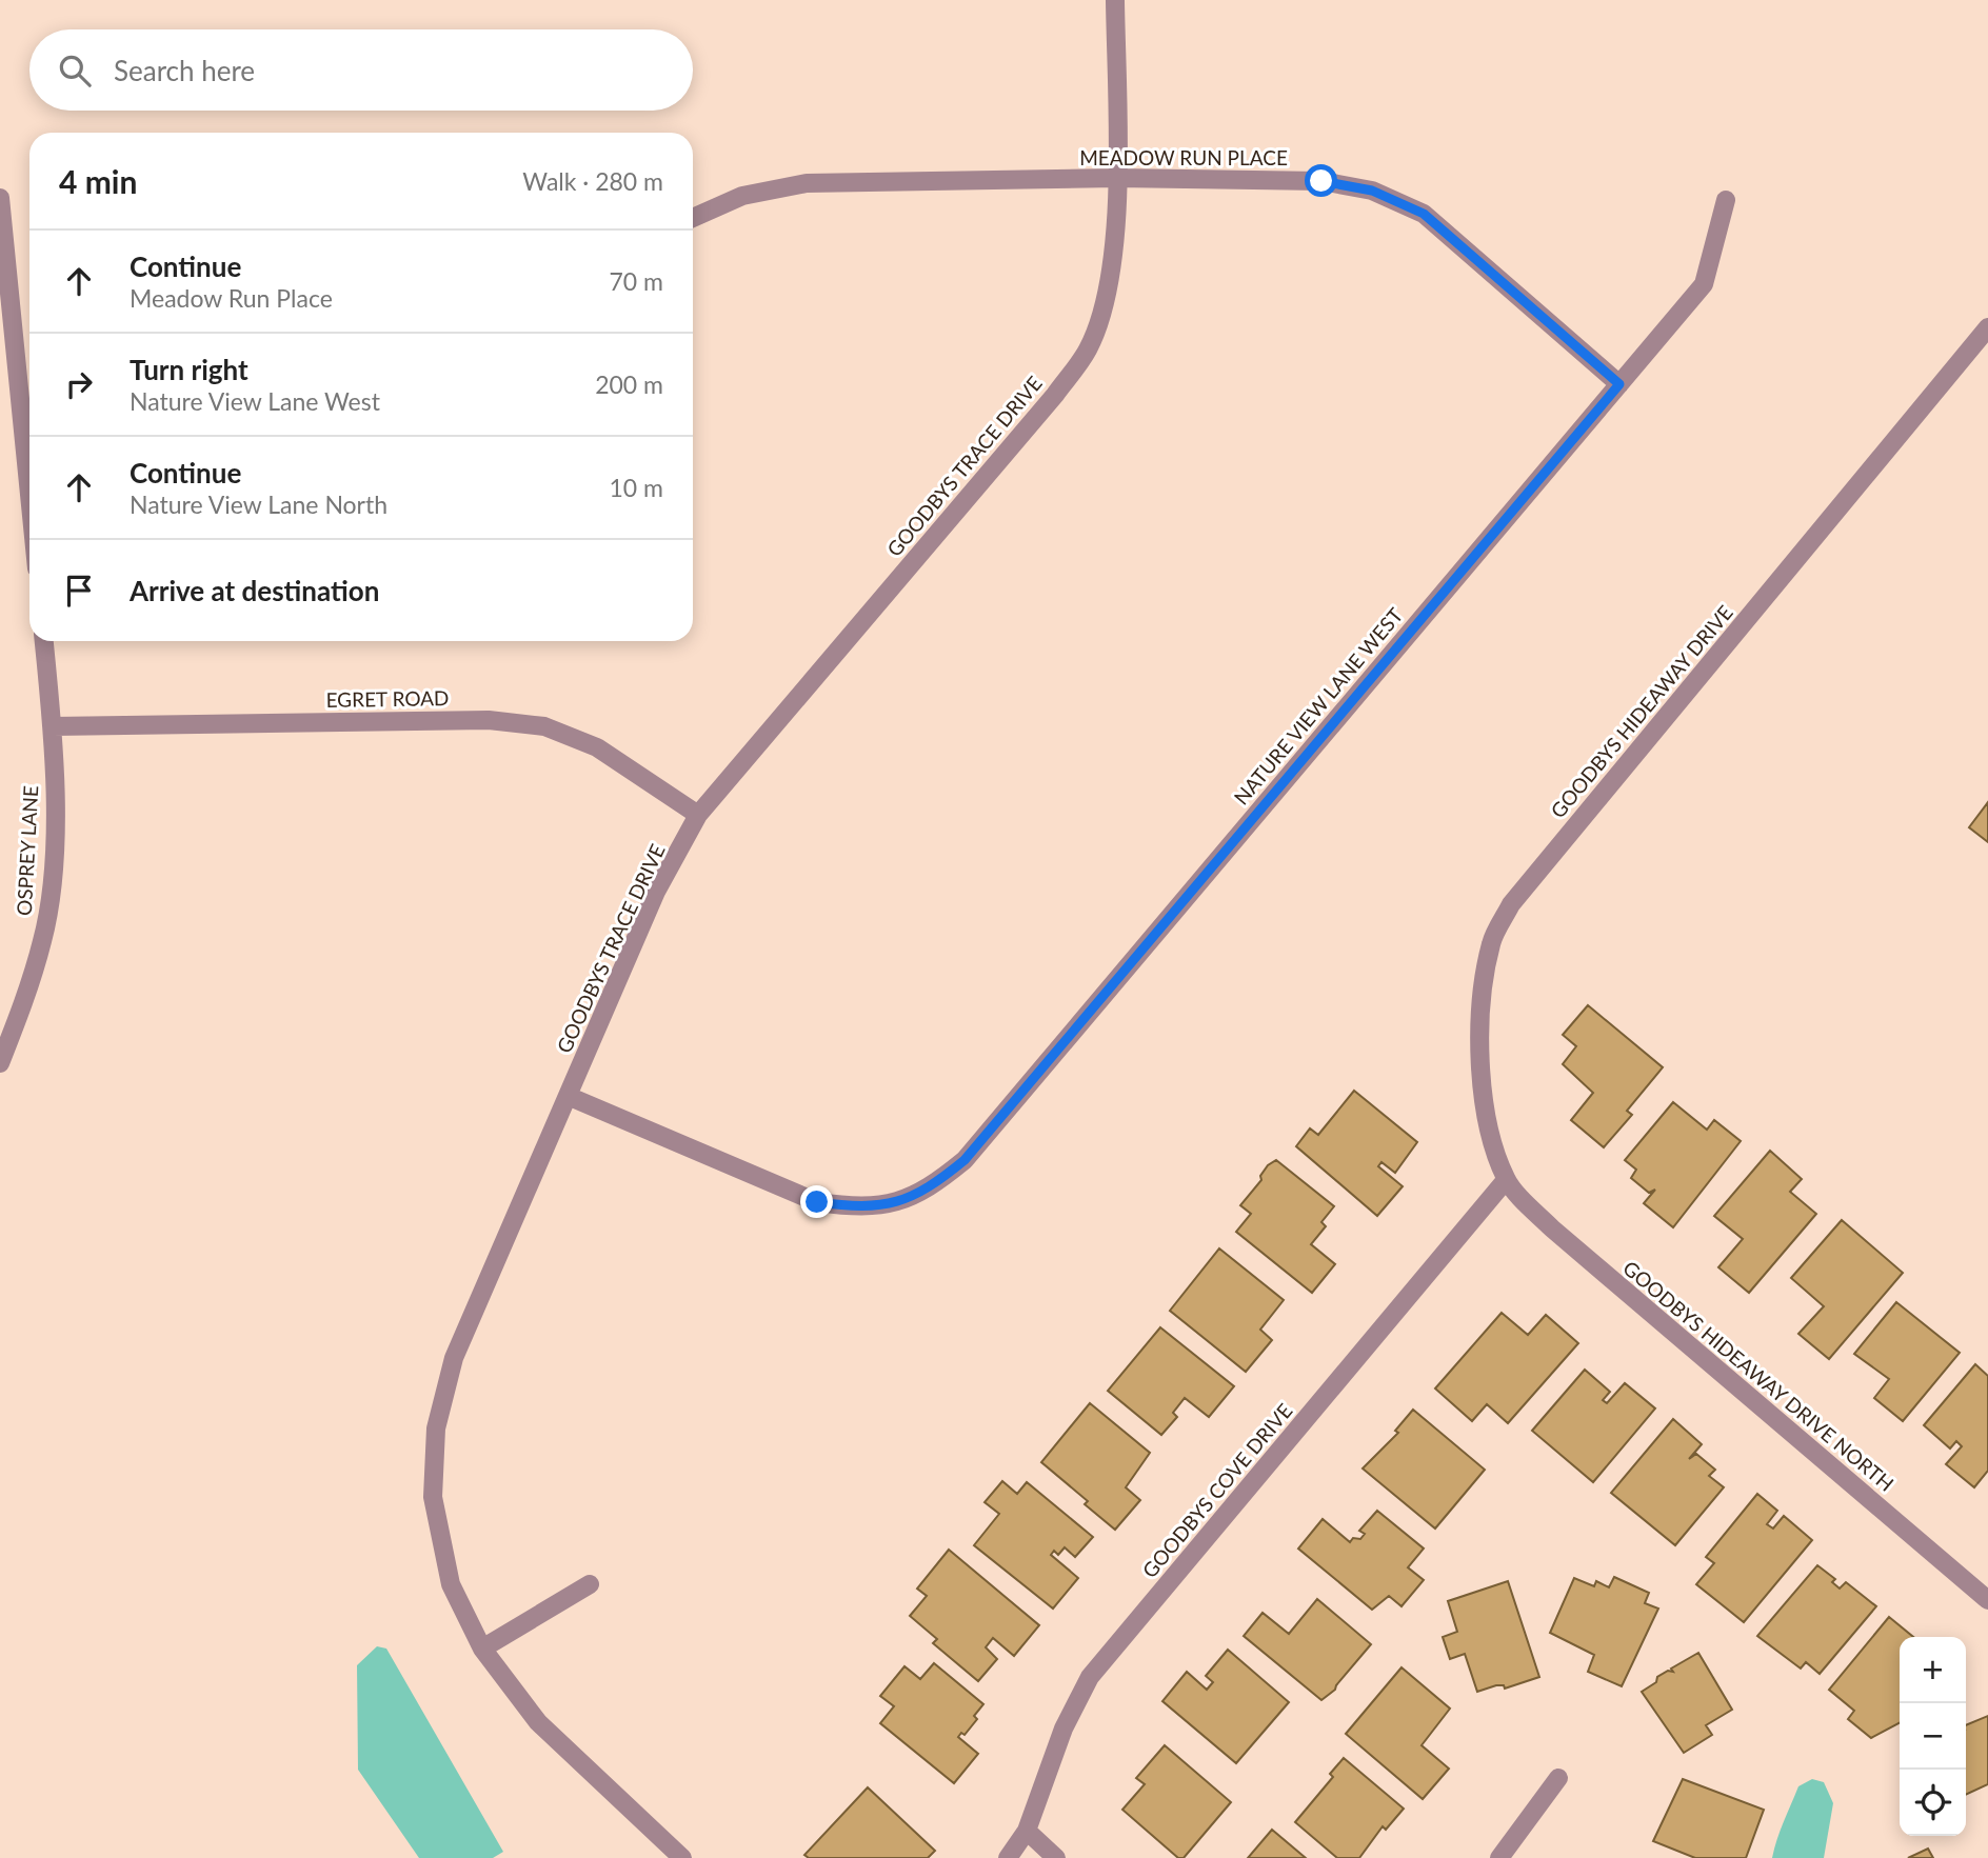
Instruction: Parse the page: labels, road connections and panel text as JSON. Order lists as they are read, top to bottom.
{
  "streets": {
    "street": [
      "MEADOW RUN PLACE",
      "GOODBYS TRACE DRIVE",
      "EGRET ROAD",
      "NATURE VIEW LANE WEST",
      "GOODBYS HIDEAWAY DRIVE",
      "OSPREY LANE",
      "GOODBYS HIDEAWAY DRIVE NORTH",
      "GOODBYS COVE DRIVE"
    ]
  },
  "crossings": [
    ["MEADOW RUN PLACE", "GOODBYS TRACE DRIVE"],
    ["MEADOW RUN PLACE", "NATURE VIEW LANE WEST"],
    ["GOODBYS TRACE DRIVE", "EGRET ROAD"],
    ["GOODBYS TRACE DRIVE", "NATURE VIEW LANE WEST"],
    ["EGRET ROAD", "OSPREY LANE"],
    ["GOODBYS HIDEAWAY DRIVE", "GOODBYS HIDEAWAY DRIVE NORTH"],
    ["GOODBYS HIDEAWAY DRIVE", "GOODBYS COVE DRIVE"],
    ["GOODBYS HIDEAWAY DRIVE NORTH", "GOODBYS COVE DRIVE"]
  ],
  "page": {
    "search": "Search here",
    "heading": ["4 min", "Walk · 280 m"],
    "list": [
      ["Continue", "Meadow Run Place", "70 m"],
      ["Turn right", "Nature View Lane West", "200 m"],
      ["Continue", "Nature View Lane North", "10 m"],
      "Arrive at destination"
    ],
    "map_buttons": ["+", "−"]
  }
}
